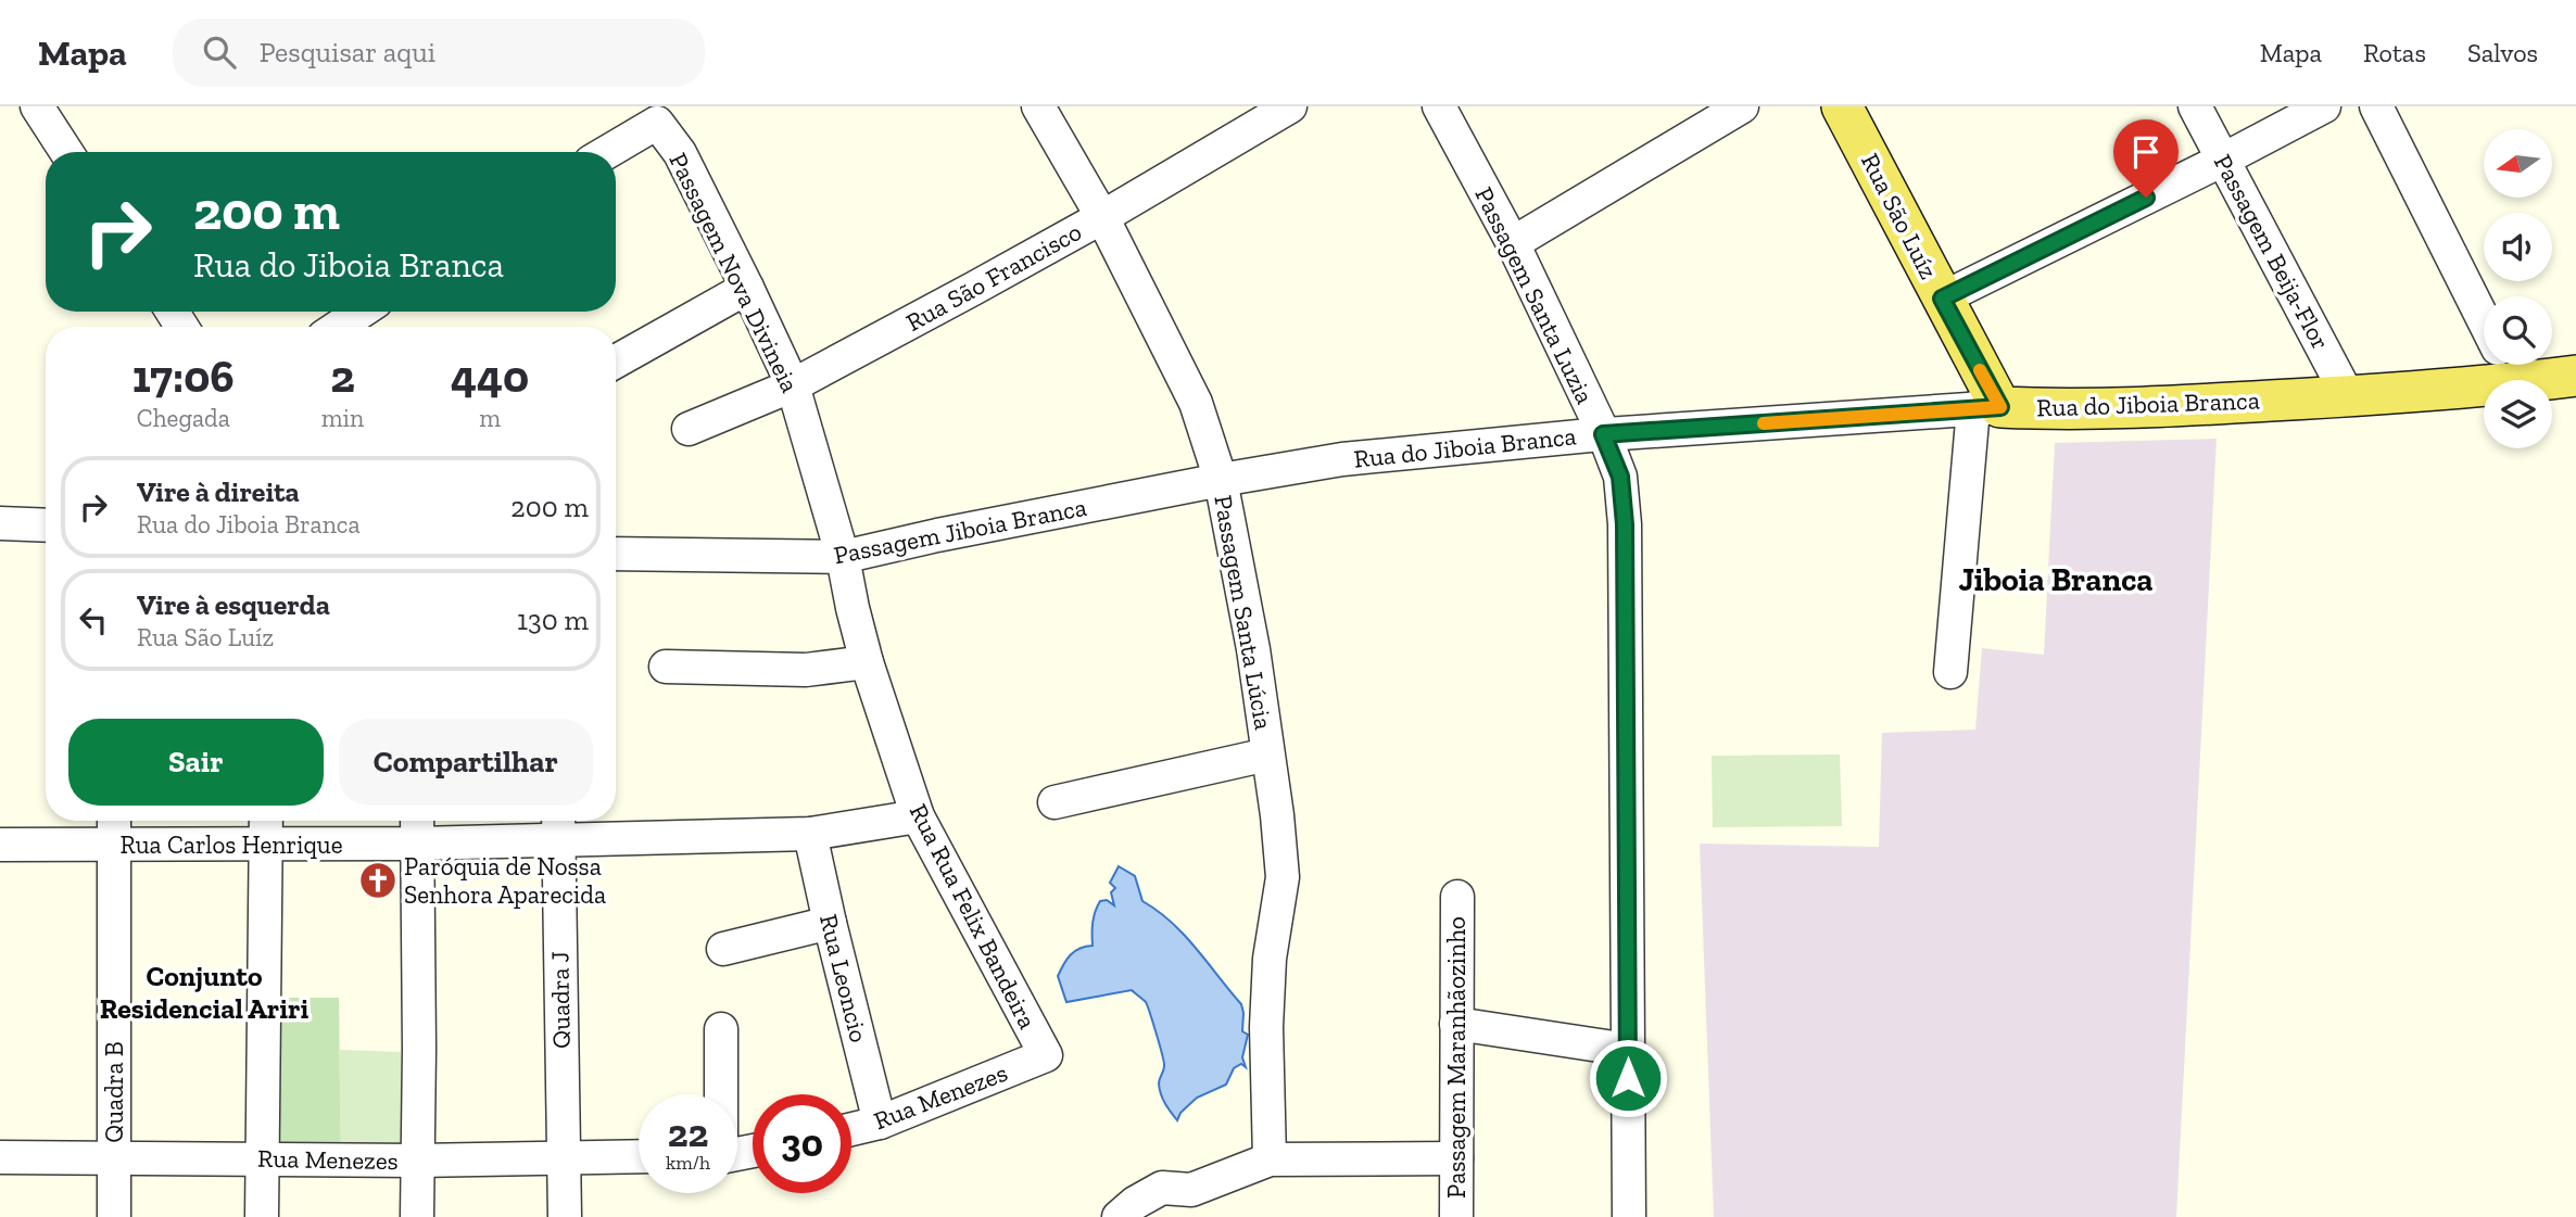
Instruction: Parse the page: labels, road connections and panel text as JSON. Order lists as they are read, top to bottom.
{
  "streets": {
    "main road": ["Rua São Luíz", "Rua do Jiboia Branca"],
    "street": [
      "Passagem Beija-Flor",
      "Passagem Nova Divineia",
      "Rua São Francisco",
      "Passagem Santa Luzia",
      "Passagem Jiboia Branca",
      "Passagem Santa Lúcia",
      "Rua Carlos Henrique",
      "Rua Rua Felix Bandeira",
      "Rua Leoncio",
      "Quadra J",
      "Passagem Maranhãozinho",
      "Quadra B",
      "Rua Menezes"
    ]
  },
  "crossings": [
    ["Rua São Luíz", "Rua do Jiboia Branca"],
    ["Passagem Beija-Flor", "Rua do Jiboia Branca"],
    ["Passagem Nova Divineia", "Rua São Francisco"],
    ["Passagem Nova Divineia", "Passagem Jiboia Branca"],
    ["Passagem Nova Divineia", "Rua Rua Felix Bandeira"],
    ["Rua São Francisco", "Passagem Santa Lúcia"],
    ["Passagem Santa Luzia", "Rua do Jiboia Branca"],
    ["Rua do Jiboia Branca", "Passagem Jiboia Branca"],
    ["Rua do Jiboia Branca", "Passagem Santa Lúcia"],
    ["Passagem Jiboia Branca", "Passagem Santa Lúcia"],
    ["Passagem Jiboia Branca", "Rua Rua Felix Bandeira"],
    ["Rua Carlos Henrique", "Rua Rua Felix Bandeira"],
    ["Rua Carlos Henrique", "Rua Leoncio"],
    ["Rua Carlos Henrique", "Quadra J"],
    ["Rua Carlos Henrique", "Quadra B"],
    ["Rua Rua Felix Bandeira", "Rua Menezes"],
    ["Rua Leoncio", "Rua Menezes"],
    ["Quadra J", "Rua Menezes"],
    ["Quadra B", "Rua Menezes"]
  ],
  "districts": ["Jiboia Branca", "Conjunto Residencial Ariri"],
  "places": {
    "church": ["Paróquia de Nossa Senhora Aparecida"]
  },
  "north": "left",
  "page": {
    "header": "Mapa",
    "search": "Pesquisar aqui",
    "nav": ["Mapa", "Rotas", "Salvos"],
    "turn": ["200 m", "Rua do Jiboia Branca"],
    "eta": [
      "17:06",
      "Chegada",
      "2",
      "min",
      "440",
      "m"
    ],
    "list": [
      {
        "name": "Vire à direita",
        "note": "Rua do Jiboia Branca",
        "value": "200 m"
      },
      {
        "name": "Vire à esquerda",
        "note": "Rua São Luíz",
        "value": "130 m"
      }
    ],
    "buttons": ["Sair", "Compartilhar"],
    "speed": "22 km/h",
    "limit": "30"
  }
}
